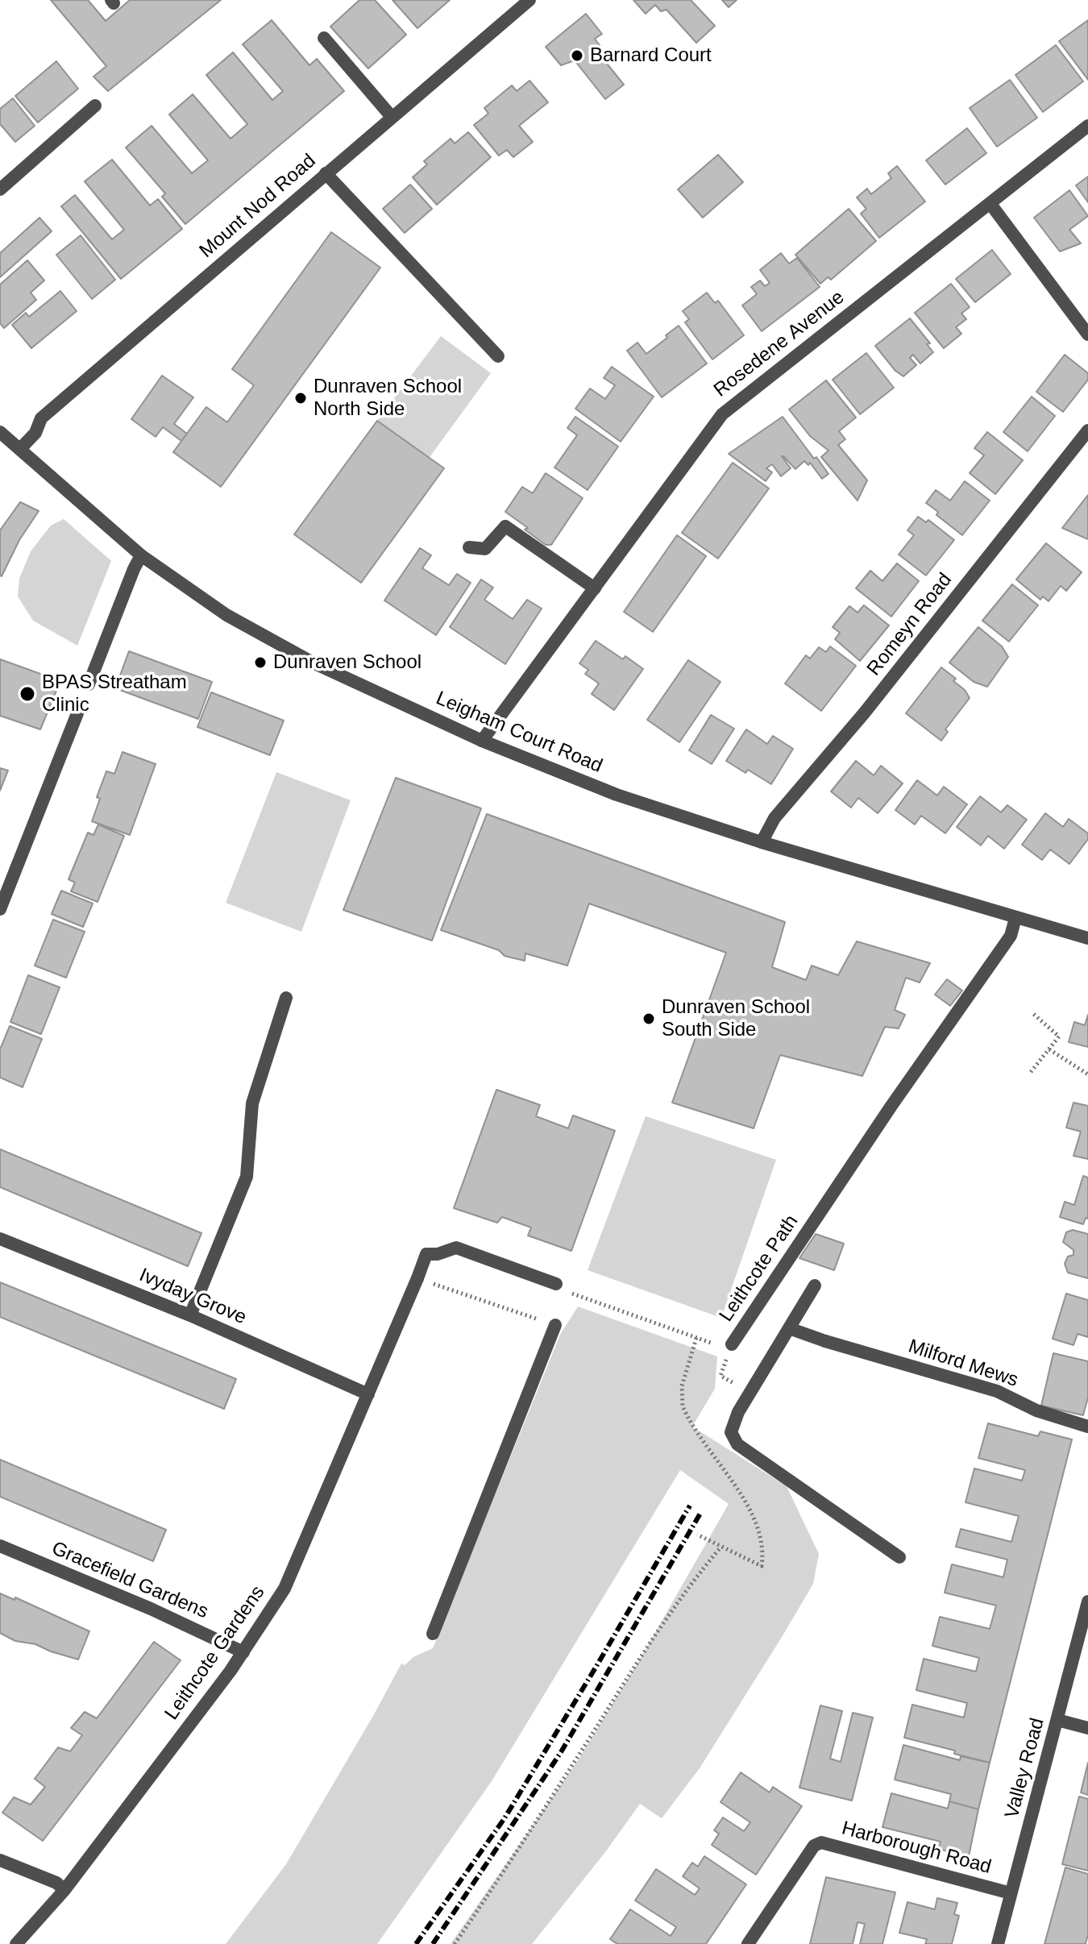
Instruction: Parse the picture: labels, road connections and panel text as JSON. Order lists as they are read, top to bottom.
{
  "streets": {
    "street": [
      "Mount Nod Road",
      "Rosedene Avenue",
      "Romeyn Road",
      "Leigham Court Road",
      "Leithcote Path",
      "Ivyday Grove",
      "Milford Mews",
      "Gracefield Gardens",
      "Leithcote Gardens",
      "Valley Road",
      "Harborough Road"
    ]
  },
  "crossings": [
    ["Mount Nod Road", "Leigham Court Road"],
    ["Rosedene Avenue", "Leigham Court Road"],
    ["Romeyn Road", "Leigham Court Road"],
    ["Leigham Court Road", "Leithcote Path"],
    ["Leithcote Path", "Leithcote Gardens"],
    ["Ivyday Grove", "Leithcote Gardens"],
    ["Gracefield Gardens", "Leithcote Gardens"],
    ["Valley Road", "Harborough Road"]
  ],
  "places": [
    "Barnard Court",
    "Dunraven School North Side",
    "Dunraven School",
    "BPAS Streatham Clinic",
    "Dunraven School South Side"
  ]
}
